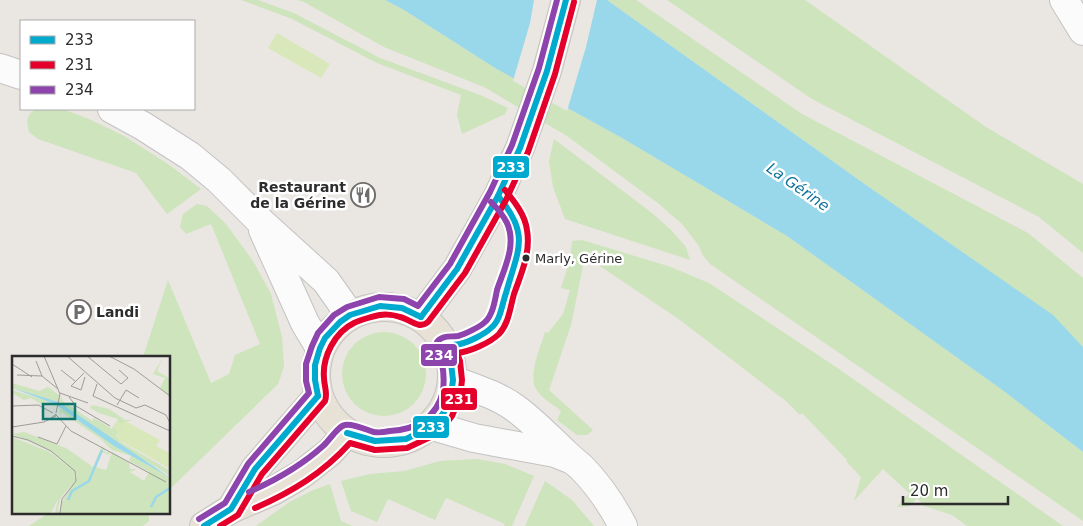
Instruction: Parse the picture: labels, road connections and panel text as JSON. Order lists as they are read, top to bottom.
{
  "water": ["La Gérine"],
  "places": {
    "restaurant": ["Restaurant de la Gérine"],
    "other": ["Marly, Gérine"],
    "parking": ["Landi"]
  },
  "lines": ["transit line 233", "transit line 234", "transit line 231"],
  "legend": ["233", "231", "234"],
  "scale_bar": "20 m"
}
